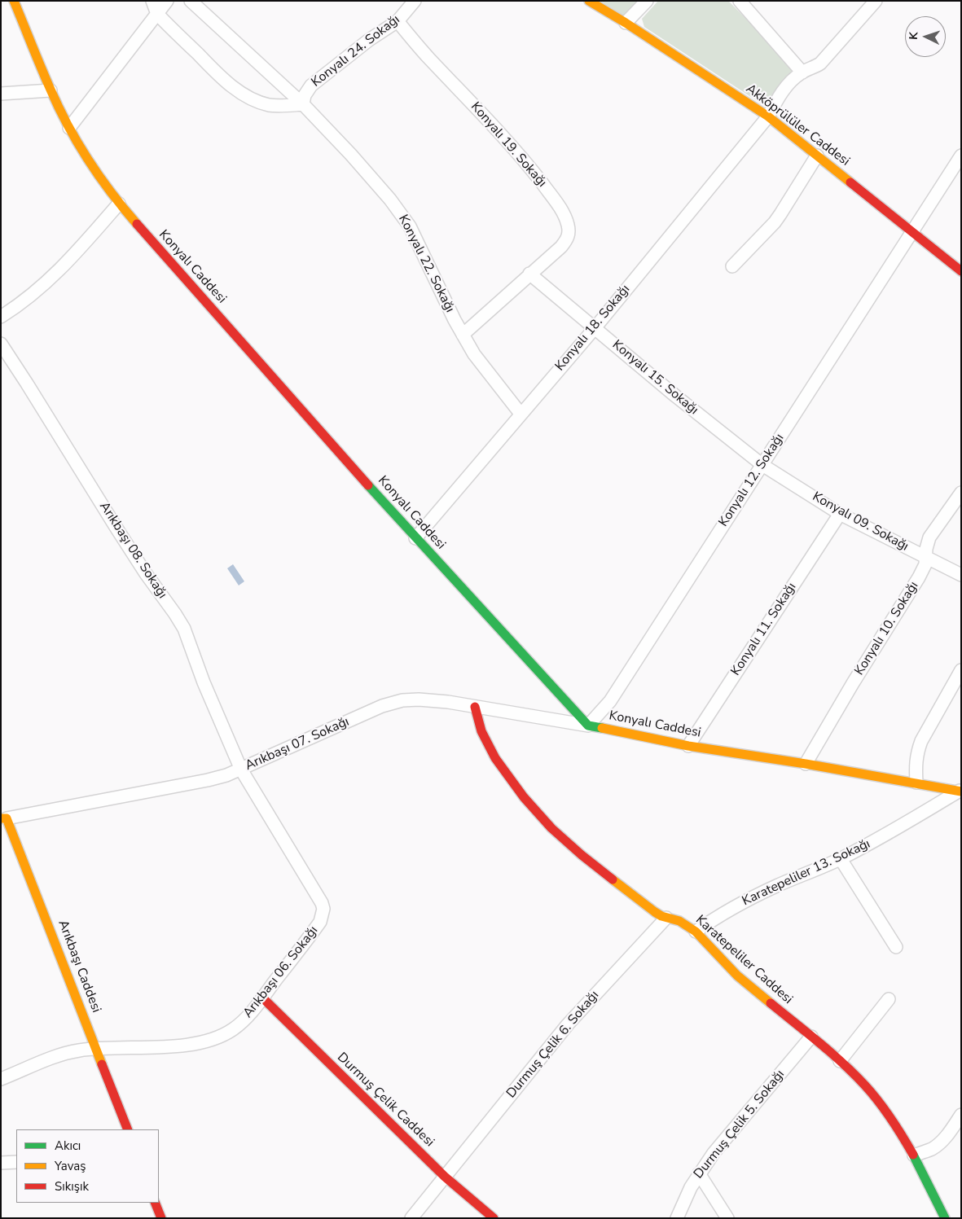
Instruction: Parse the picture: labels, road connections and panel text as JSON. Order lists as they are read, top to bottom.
{
  "streets": {
    "street": [
      "Konyalı 24. Sokağı",
      "Akköprülüler Caddesi",
      "Konyalı 19. Sokağı",
      "Konyalı 22. Sokağı",
      "Konyalı Caddesi",
      "Konyalı 18. Sokağı",
      "Konyalı 15. Sokağı",
      "Konyalı 12. Sokağı",
      "Konyalı 09. Sokağı",
      "Arıkbaşı 08. Sokağı",
      "Konyalı 10. Sokağı",
      "Konyalı 11. Sokağı",
      "Arıkbaşı 07. Sokağı",
      "Karatepeliler 13. Sokağı",
      "Karatepeliler Caddesi",
      "Arıkbaşı Caddesi",
      "Arıkbaşı 06. Sokağı",
      "Durmuş Çelik 6. Sokağı",
      "Durmuş Çelik Caddesi",
      "Durmuş Çelik 5. Sokağı"
    ]
  },
  "crossings": [
    ["Konyalı 24. Sokağı", "Konyalı 19. Sokağı"],
    ["Konyalı 24. Sokağı", "Konyalı 22. Sokağı"],
    ["Akköprülüler Caddesi", "Konyalı 18. Sokağı"],
    ["Akköprülüler Caddesi", "Konyalı 12. Sokağı"],
    ["Konyalı 19. Sokağı", "Konyalı 15. Sokağı"],
    ["Konyalı 22. Sokağı", "Konyalı 18. Sokağı"],
    ["Konyalı Caddesi", "Konyalı 18. Sokağı"],
    ["Konyalı Caddesi", "Konyalı 12. Sokağı"],
    ["Konyalı Caddesi", "Konyalı 10. Sokağı"],
    ["Konyalı Caddesi", "Konyalı 11. Sokağı"],
    ["Konyalı Caddesi", "Arıkbaşı 07. Sokağı"],
    ["Konyalı Caddesi", "Karatepeliler 13. Sokağı"],
    ["Konyalı 18. Sokağı", "Konyalı 15. Sokağı"],
    ["Konyalı 15. Sokağı", "Konyalı 12. Sokağı"],
    ["Konyalı 15. Sokağı", "Konyalı 09. Sokağı"],
    ["Konyalı 12. Sokağı", "Konyalı 09. Sokağı"],
    ["Konyalı 12. Sokağı", "Arıkbaşı 07. Sokağı"],
    ["Konyalı 09. Sokağı", "Konyalı 10. Sokağı"],
    ["Konyalı 09. Sokağı", "Konyalı 11. Sokağı"],
    ["Arıkbaşı 08. Sokağı", "Arıkbaşı 07. Sokağı"],
    ["Arıkbaşı 08. Sokağı", "Arıkbaşı 06. Sokağı"],
    ["Arıkbaşı 07. Sokağı", "Karatepeliler Caddesi"],
    ["Arıkbaşı 07. Sokağı", "Arıkbaşı Caddesi"],
    ["Arıkbaşı 07. Sokağı", "Arıkbaşı 06. Sokağı"],
    ["Karatepeliler 13. Sokağı", "Karatepeliler Caddesi"],
    ["Karatepeliler Caddesi", "Durmuş Çelik 6. Sokağı"],
    ["Karatepeliler Caddesi", "Durmuş Çelik 5. Sokağı"],
    ["Arıkbaşı Caddesi", "Arıkbaşı 06. Sokağı"],
    ["Arıkbaşı 06. Sokağı", "Durmuş Çelik Caddesi"],
    ["Durmuş Çelik 6. Sokağı", "Durmuş Çelik Caddesi"]
  ],
  "legend": ["Akıcı", "Yavaş", "Sıkışık"],
  "north": "left"
}
